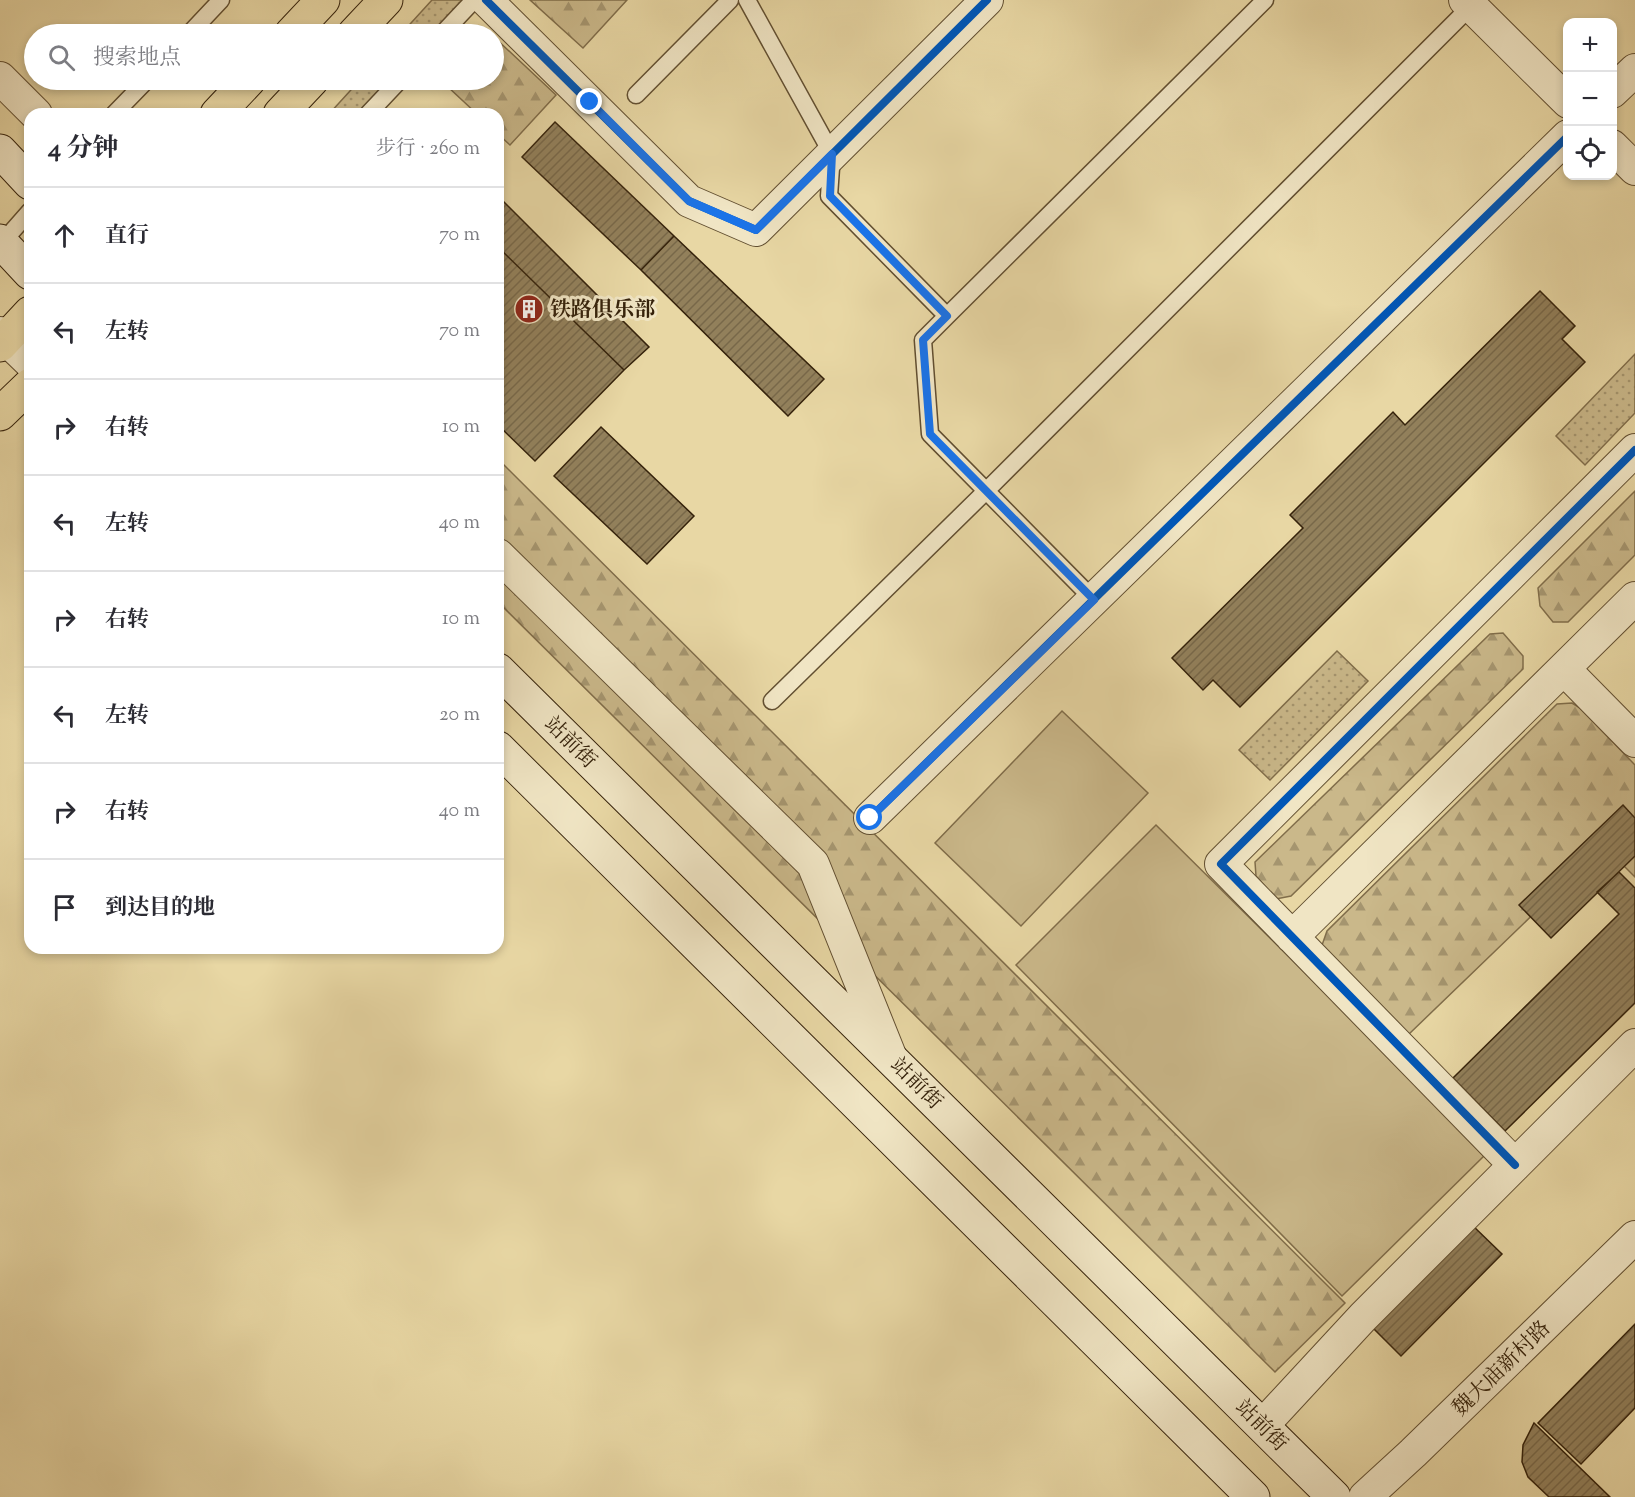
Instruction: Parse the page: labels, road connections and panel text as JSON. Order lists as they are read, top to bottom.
{
  "streets": {
    "main road": ["站前街"],
    "street": ["魏大庙新村路"]
  },
  "places": {
    "building": ["铁路俱乐部"]
  },
  "page": {
    "map_buttons": ["+", "−"],
    "search": "搜索地点",
    "heading": ["4 分钟", "步行 · 260 m"],
    "list": [
      ["直行", "70 m"],
      ["左转", "70 m"],
      ["右转", "10 m"],
      ["左转", "40 m"],
      ["右转", "10 m"],
      ["左转", "20 m"],
      ["右转", "40 m"],
      "到达目的地"
    ]
  }
}
